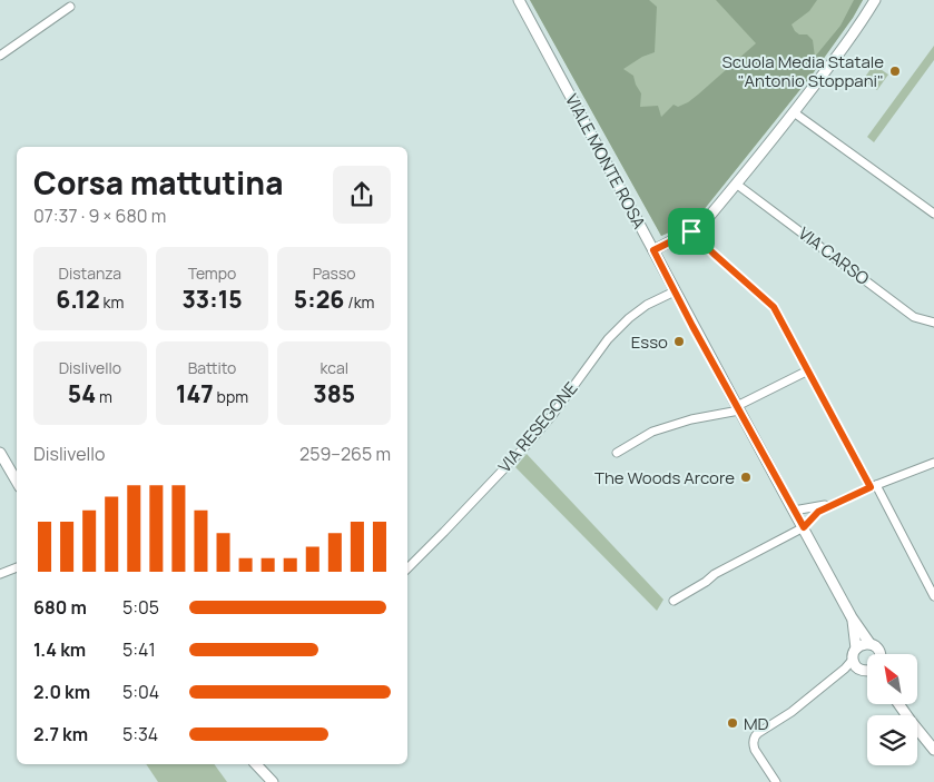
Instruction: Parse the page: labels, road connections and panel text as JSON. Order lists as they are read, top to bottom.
{
  "streets": {
    "main road": ["VIALE MONTE ROSA"],
    "street": ["VIA CARSO", "VIA RESEGONE"]
  },
  "crossings": [
    ["VIALE MONTE ROSA", "VIA RESEGONE"]
  ],
  "places": [
    "Scuola Media Statale \"Antonio Stoppani\"",
    "Esso",
    "The Woods Arcore",
    "MD"
  ],
  "north": "top left",
  "page": {
    "heading": ["Corsa mattutina", "07:37 · 9 × 680 m"],
    "stats": [
      ["Distanza", "6.12 km"],
      ["Tempo", "33:15"],
      ["Passo", "5:26 /km"],
      ["Dislivello", "54 m"],
      ["Battito", "147 bpm"],
      ["kcal", "385"]
    ],
    "chart": ["Dislivello", "259–265 m"],
    "list": [
      {
        "name": "680 m",
        "note": "5:05"
      },
      {
        "name": "1.4 km",
        "note": "5:41"
      },
      {
        "name": "2.0 km",
        "note": "5:04"
      },
      {
        "name": "2.7 km",
        "note": "5:34"
      }
    ]
  }
}
